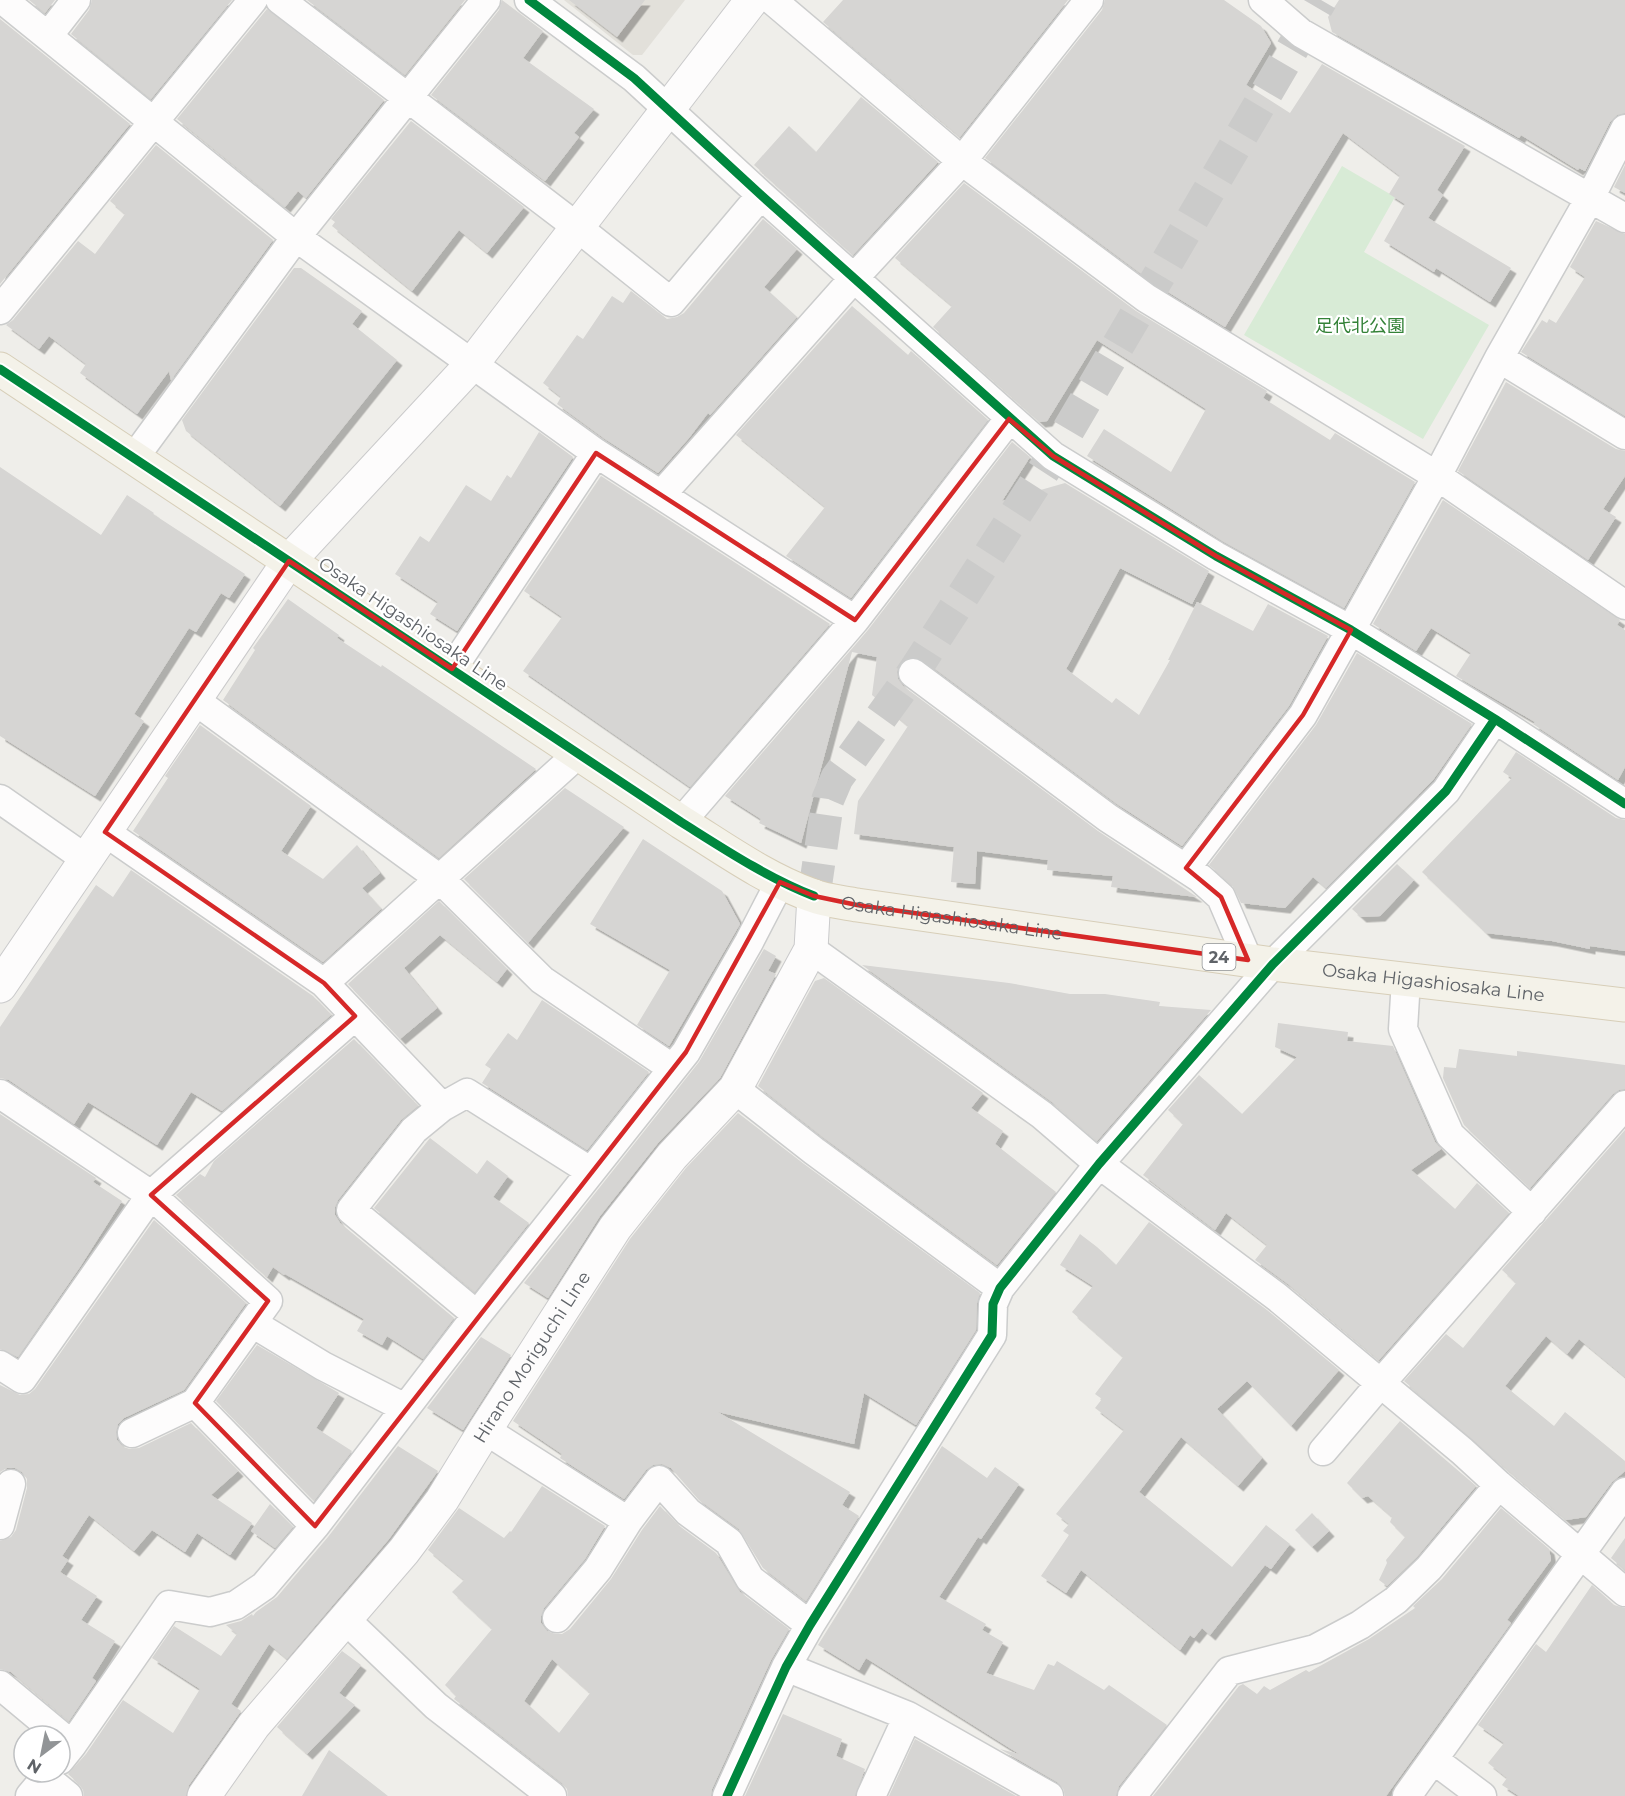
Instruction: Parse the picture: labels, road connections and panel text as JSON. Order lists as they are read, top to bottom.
{
  "streets": {
    "main road": ["Osaka Higashiosaka Line", "24"],
    "street": ["Hirano Moriguchi Line"]
  },
  "crossings": [
    ["Osaka Higashiosaka Line", "Hirano Moriguchi Line"]
  ],
  "parks": ["足代北公園"],
  "north": "bottom left"
}
